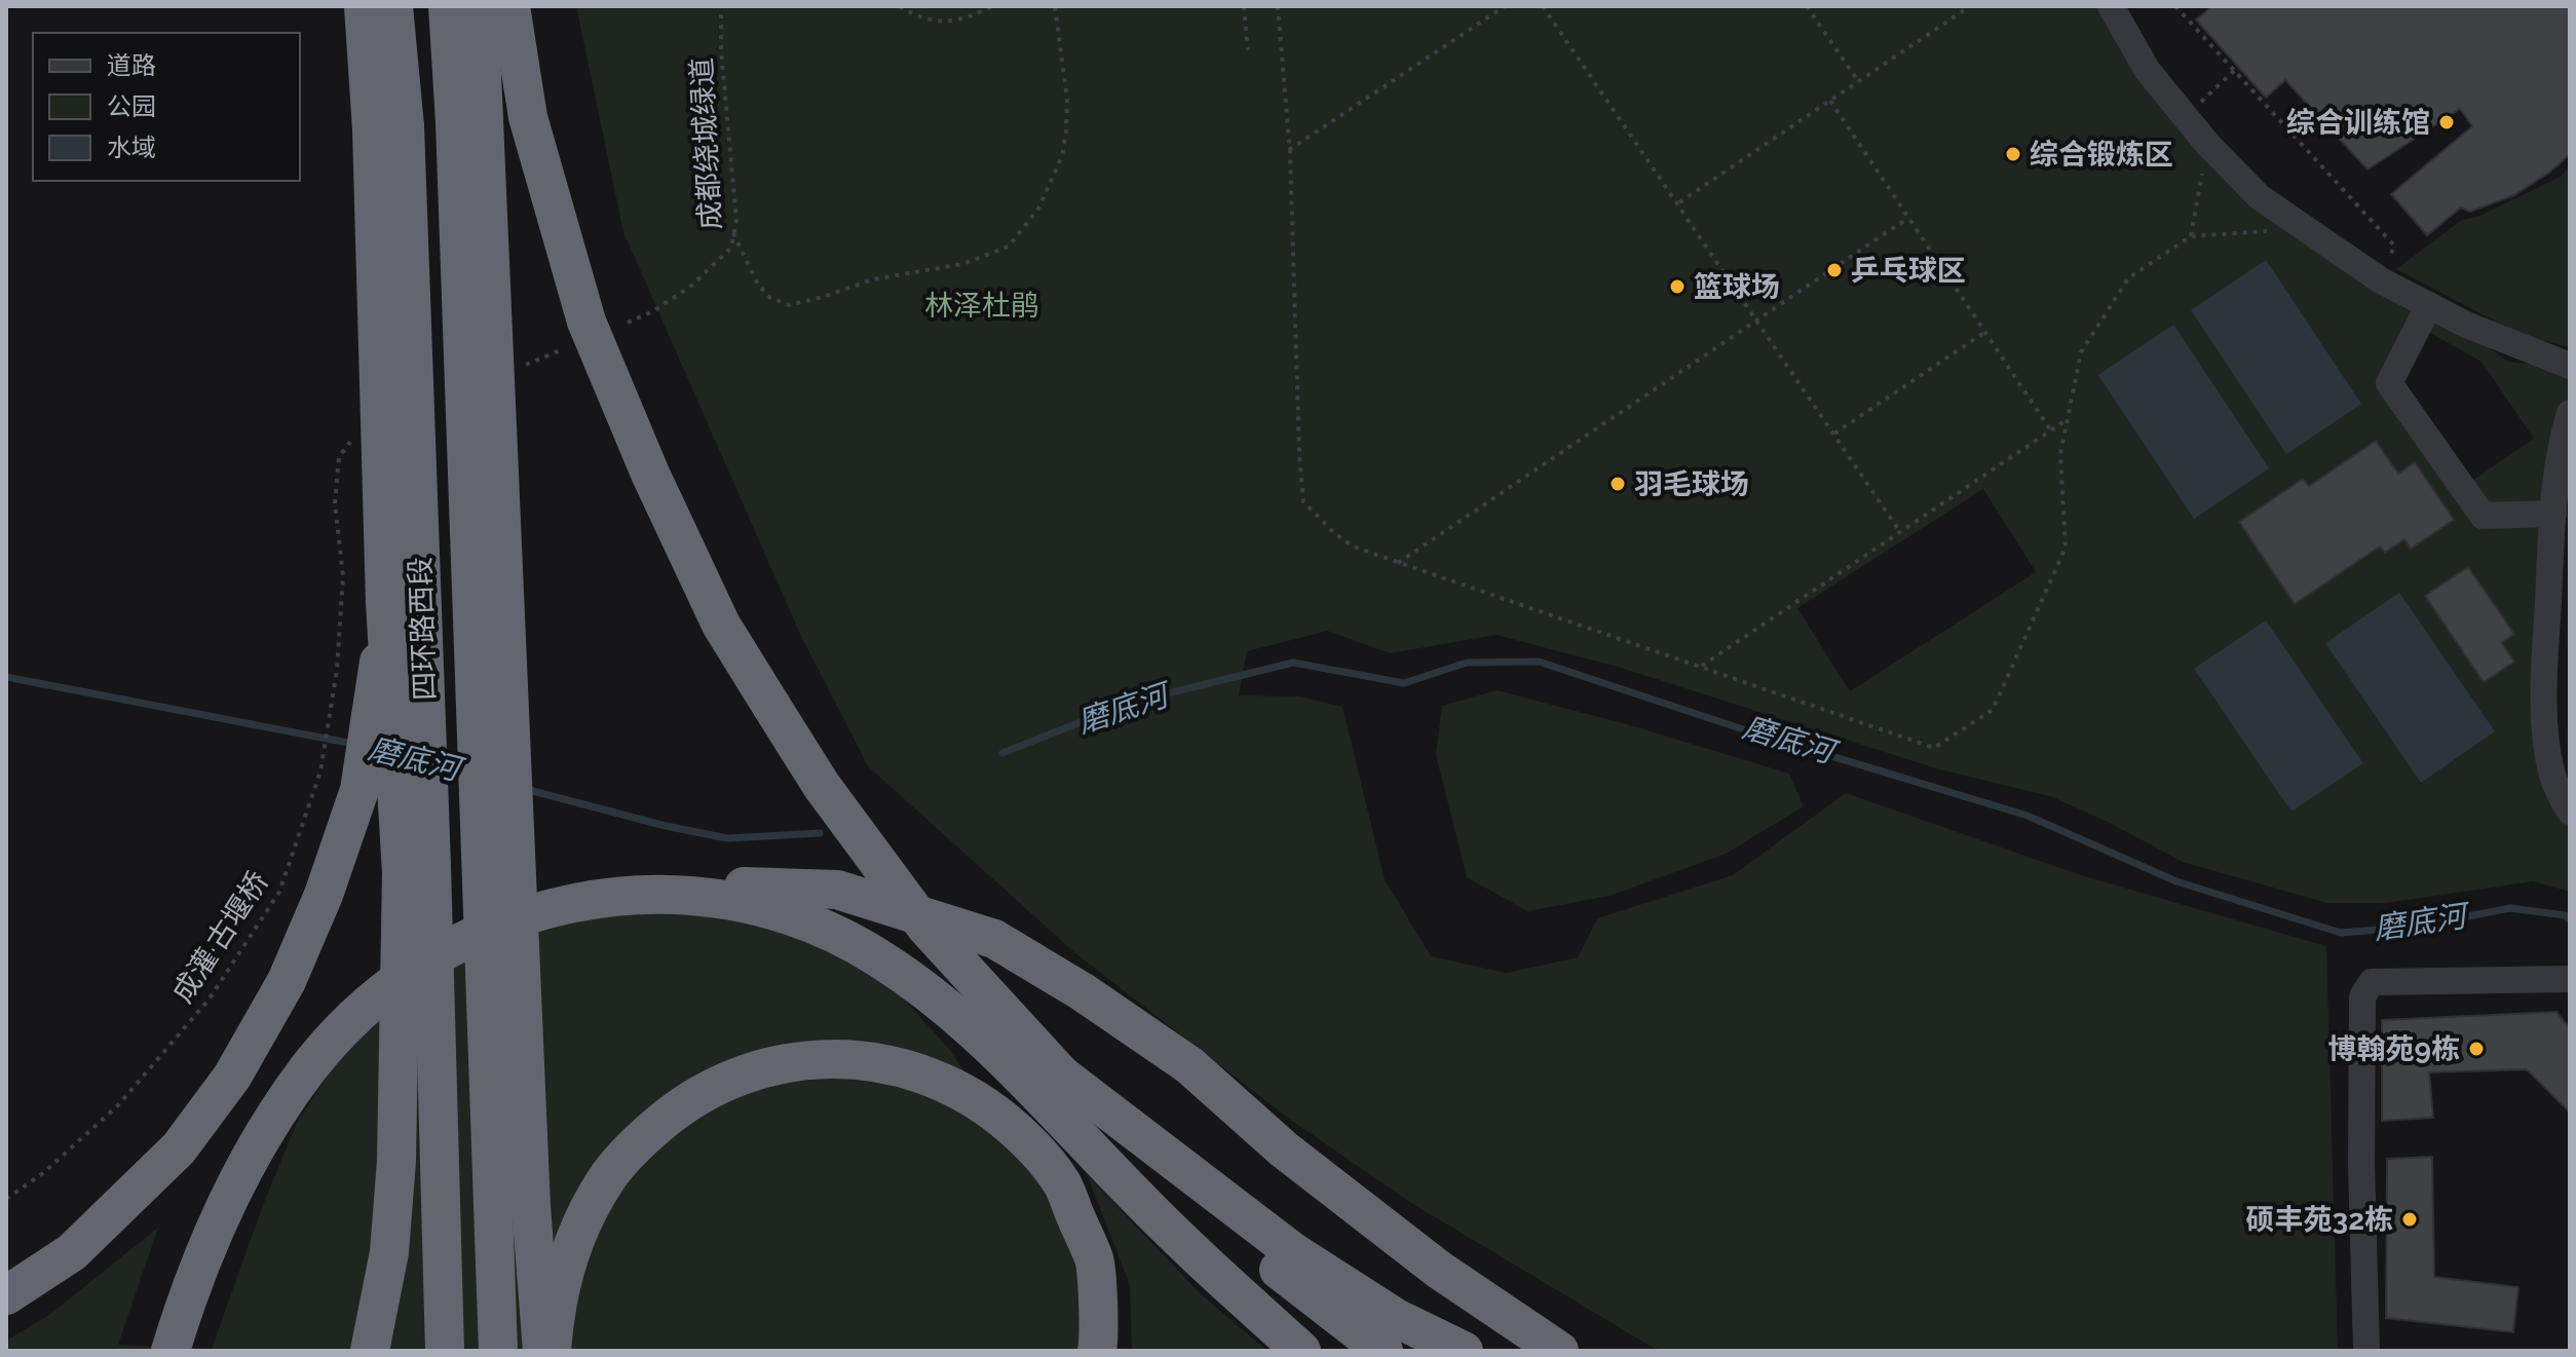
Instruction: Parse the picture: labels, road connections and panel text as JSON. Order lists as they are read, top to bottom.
{
  "streets": {
    "highway": ["四环路西段"],
    "path": ["成都绕城绿道", "成灌·古堰桥"]
  },
  "water": ["磨底河"],
  "parks": ["林泽杜鹃"],
  "places": [
    "综合训练馆",
    "综合锻炼区",
    "乒乓球区",
    "篮球场",
    "羽毛球场",
    "博翰苑9栋",
    "硕丰苑32栋"
  ],
  "legend": ["道路", "公园", "水域"]
}
